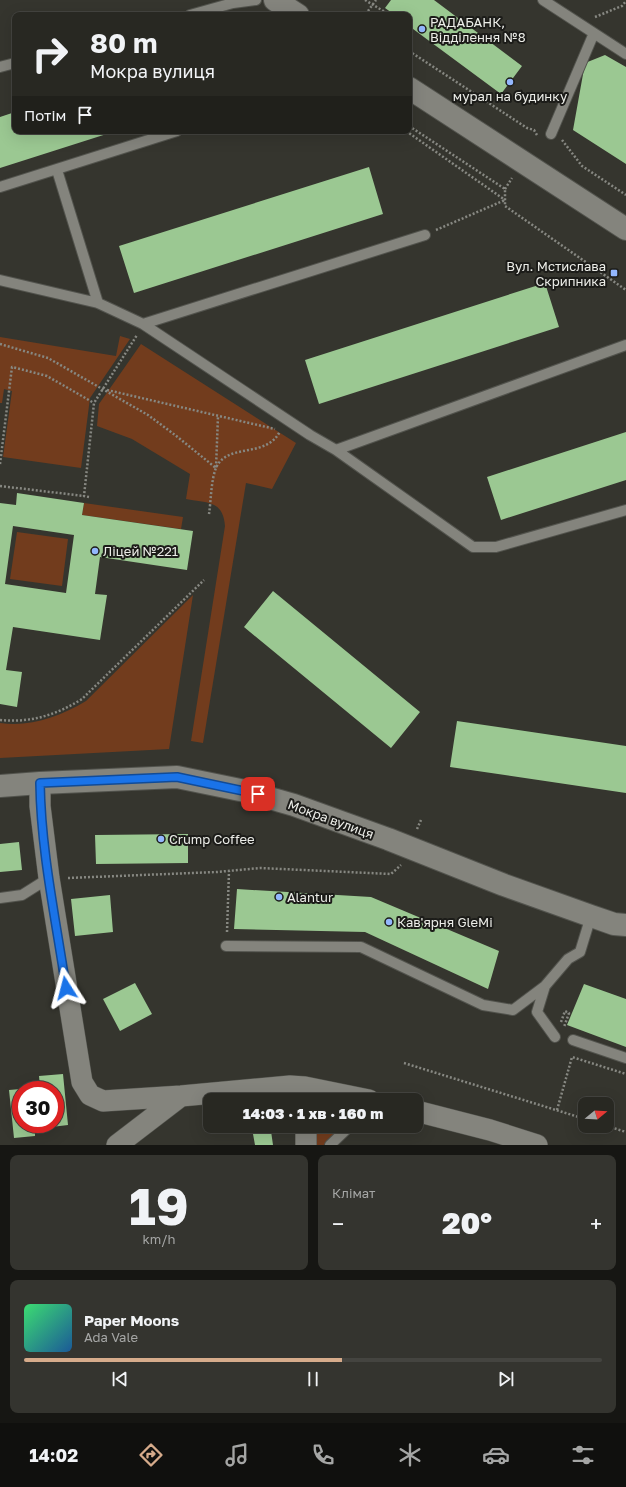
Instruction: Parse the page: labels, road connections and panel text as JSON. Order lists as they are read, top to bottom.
{
  "streets": {
    "street": ["Мокра вулиця"]
  },
  "places": {
    "other": [
      "РАДАБАНК, Відділення №8",
      "мурал на будинку",
      "Ліцей №221",
      "Crump Coffee",
      "Alantur",
      "Кав'ярня GleMi"
    ],
    "transit": ["Вул. Мстислава Скрипника"]
  },
  "north": "right",
  "page": {
    "turn": ["80 m", "Мокра вулиця"],
    "then": "Потім",
    "limit": "30",
    "trip": "14:03 · 1 хв · 160 m",
    "tile": [
      ["19", "km/h"],
      "Клімат"
    ],
    "heat": ["−", "20°", "+"],
    "song": ["Paper Moons", "Ada Vale"],
    "tabs": "14:02"
  }
}
